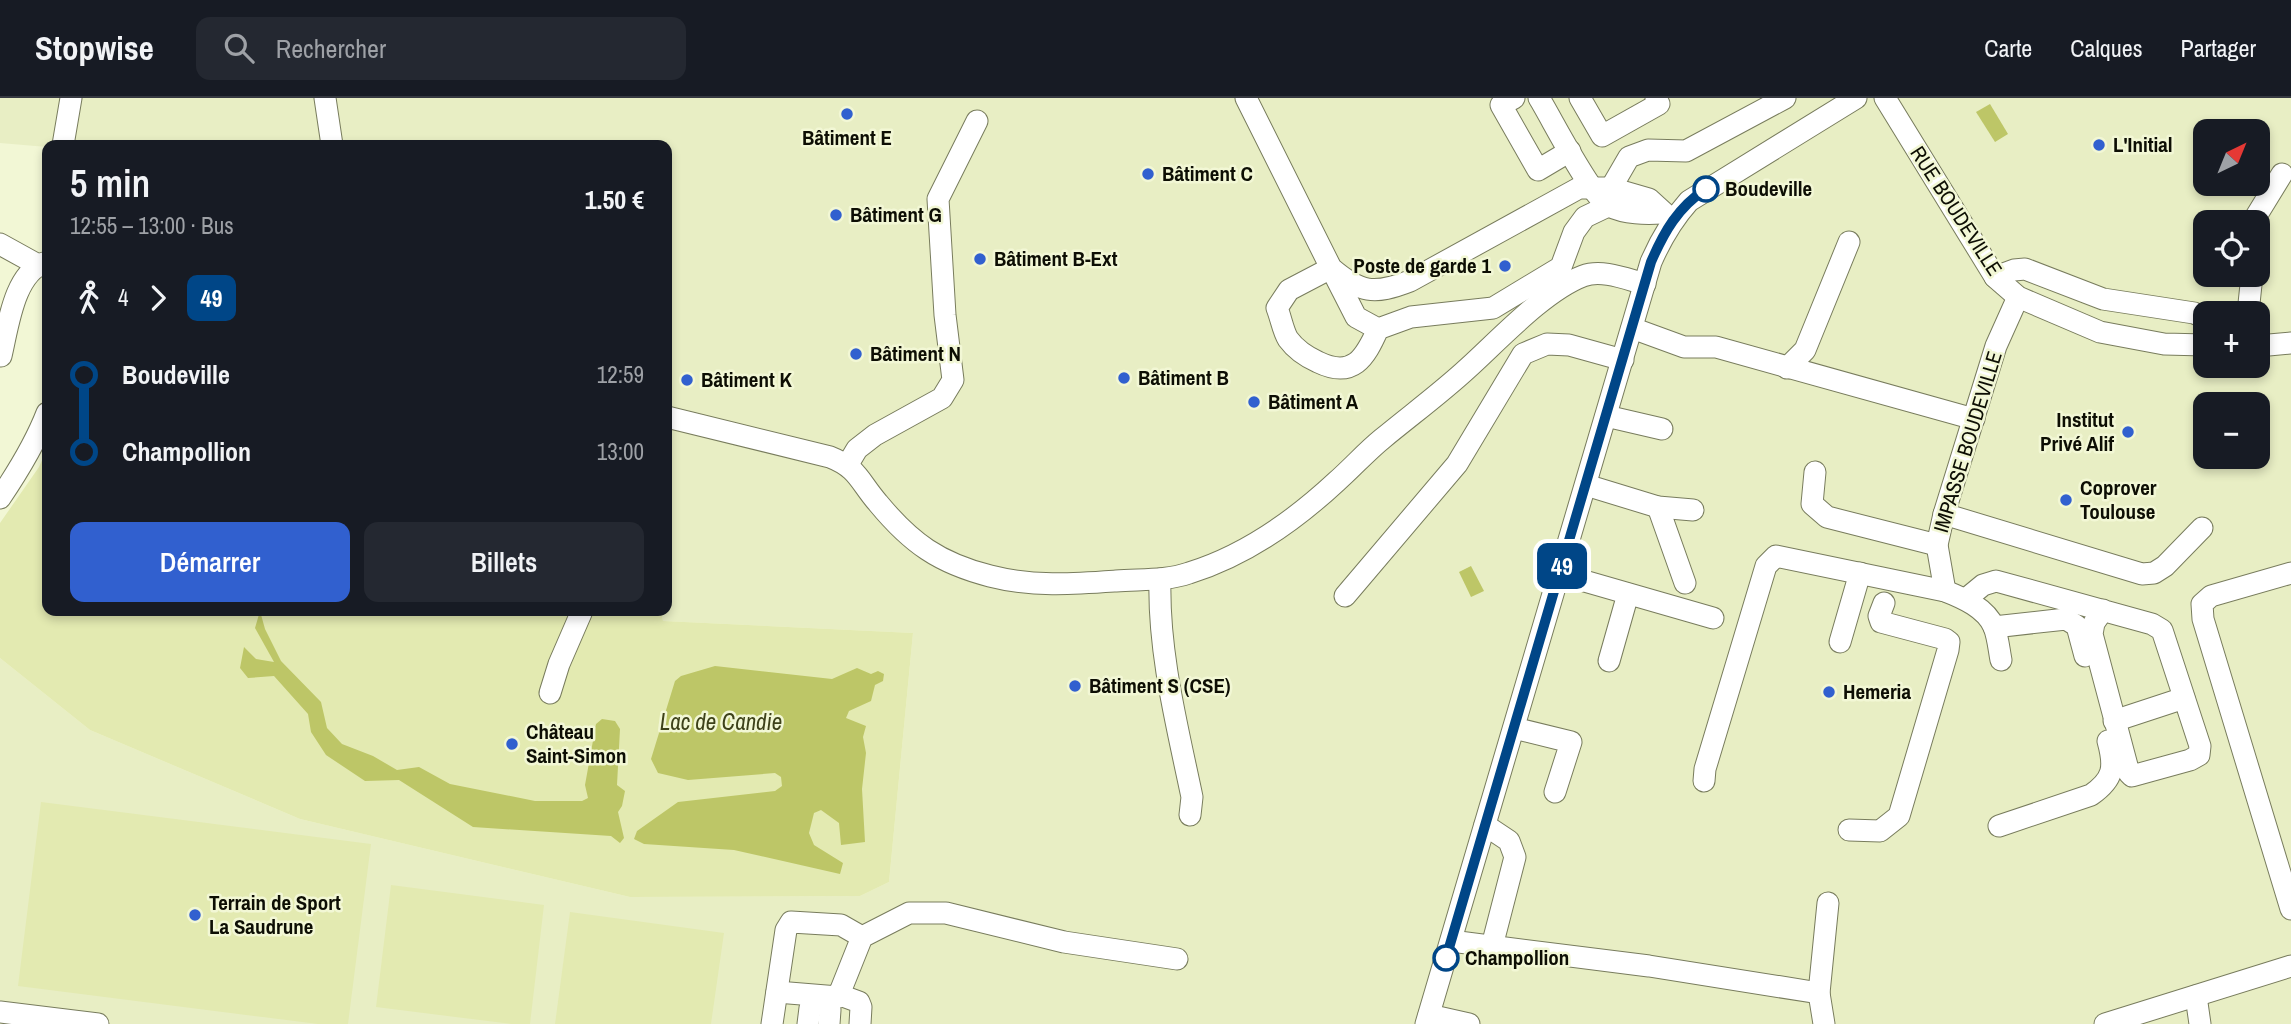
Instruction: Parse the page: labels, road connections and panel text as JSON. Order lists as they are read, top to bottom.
{
  "streets": {
    "street": ["RUE BOUDEVILLE", "IMPASSE BOUDEVILLE"]
  },
  "crossings": [
    ["RUE BOUDEVILLE", "IMPASSE BOUDEVILLE"]
  ],
  "water": ["Lac de Candie"],
  "places": [
    "Bâtiment E",
    "L'Initial",
    "Bâtiment C",
    "Boudeville",
    "Bâtiment G",
    "Bâtiment B-Ext",
    "Poste de garde 1",
    "Bâtiment N",
    "Bâtiment B",
    "Bâtiment K",
    "Bâtiment A",
    "Institut Privé Alif",
    "Coprover Toulouse",
    "Bâtiment S (CSE)",
    "Hemeria",
    "Château Saint-Simon",
    "Terrain de Sport La Saudrune",
    "Champollion"
  ],
  "lines": ["bus line 49"],
  "north": "top right",
  "page": {
    "header": "Stopwise",
    "search": "Rechercher",
    "nav": ["Carte", "Calques", "Partager"],
    "on_map": "49",
    "map_buttons": ["+", "−"],
    "heading": ["5 min", "12:55 – 13:00 · Bus", "1.50 €"],
    "legs": ["4", "49"],
    "list": [
      {
        "name": "Boudeville",
        "value": "12:59"
      },
      {
        "name": "Champollion",
        "value": "13:00"
      }
    ],
    "buttons": ["Démarrer", "Billets"]
  }
}
